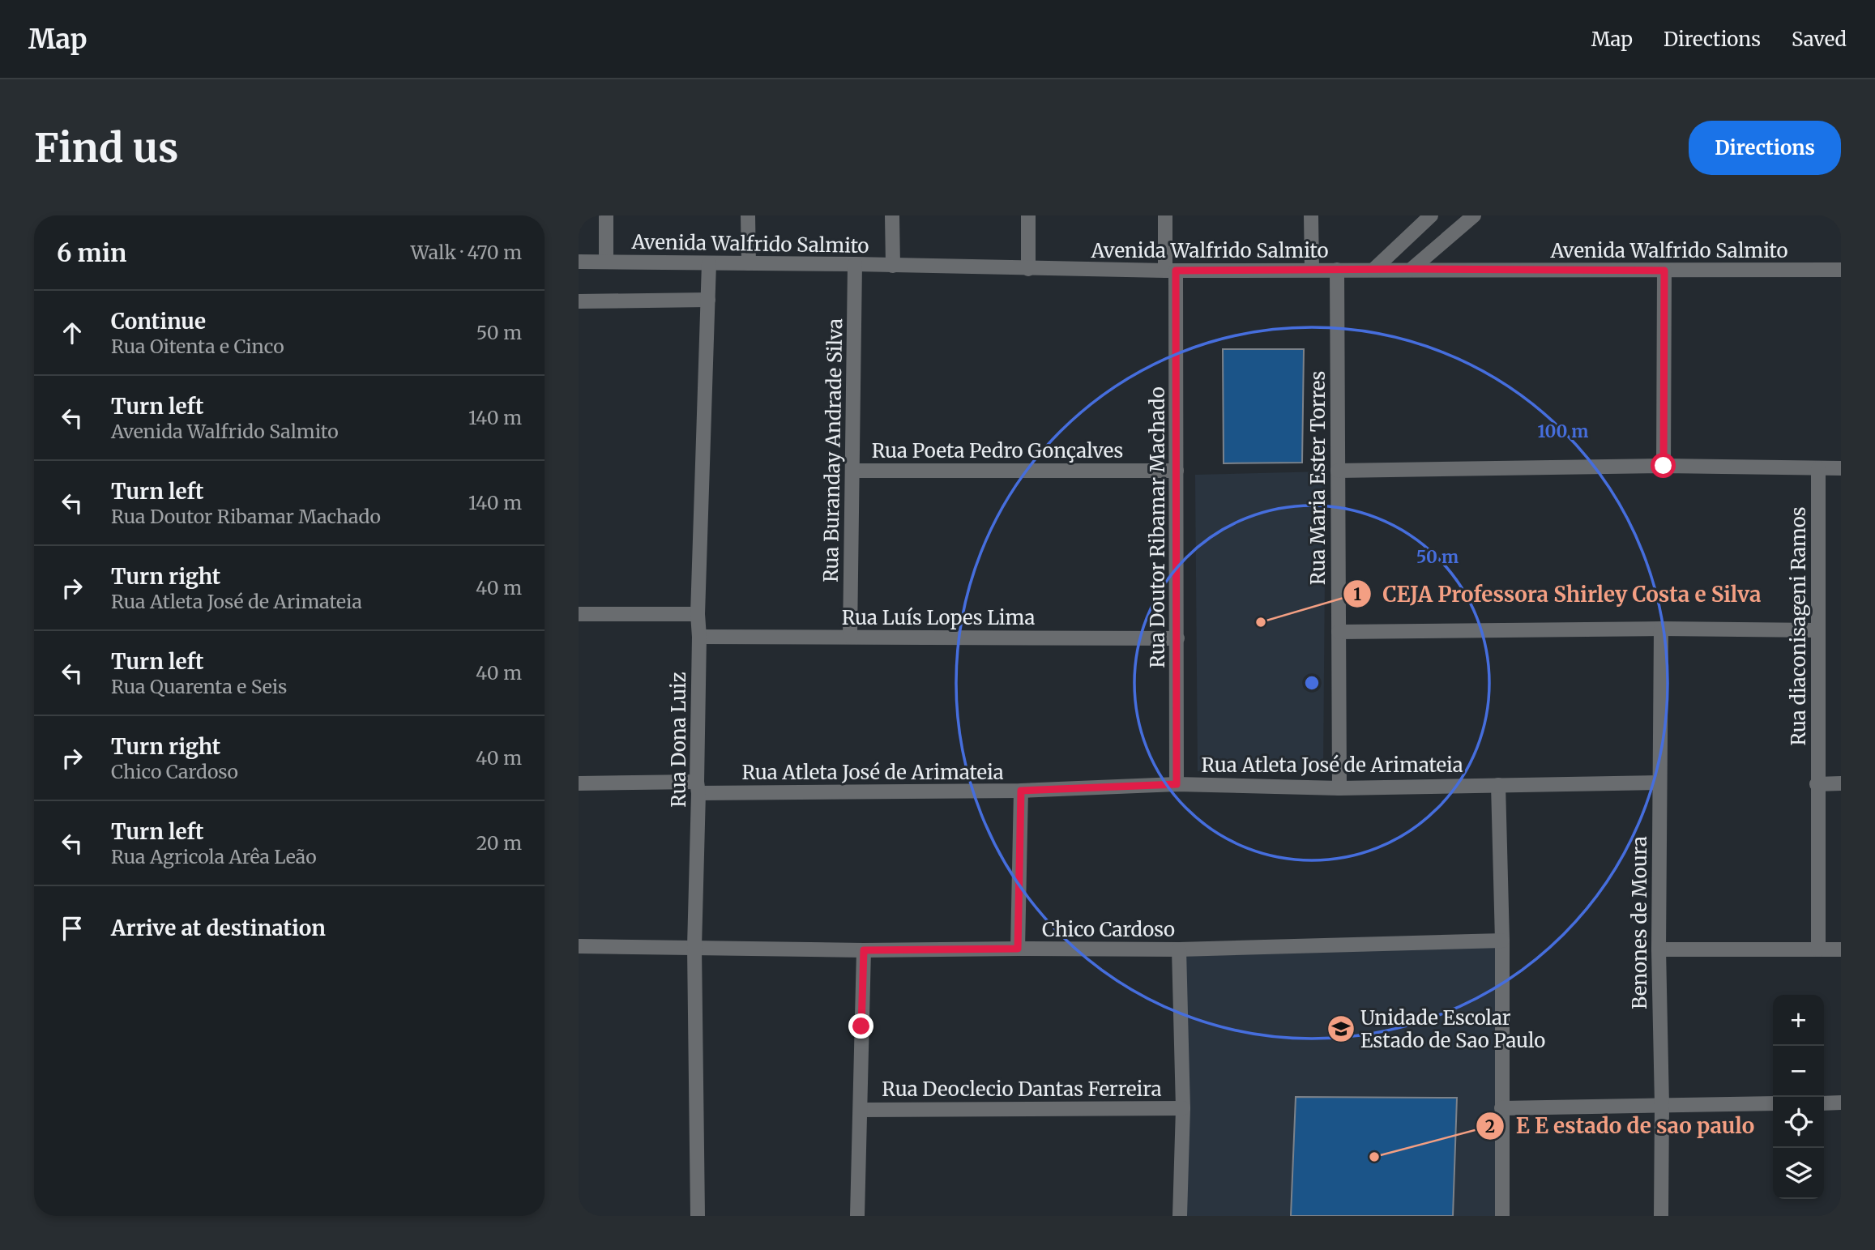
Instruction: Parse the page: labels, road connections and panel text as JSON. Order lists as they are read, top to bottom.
{
  "streets": {
    "street": [
      "Avenida Walfrido Salmito",
      "Rua Buranday Andrade Silva",
      "Rua Poeta Pedro Gonçalves",
      "Rua Maria Ester Torres",
      "Rua Doutor Ribamar Machado",
      "Rua Luís Lopes Lima",
      "Rua diaconisageni Ramos",
      "Rua Dona Luiz",
      "Rua Atleta José de Arimateia",
      "Benones de Moura",
      "Chico Cardoso",
      "Rua Deoclecio Dantas Ferreira"
    ]
  },
  "crossings": [
    ["Avenida Walfrido Salmito", "Rua Buranday Andrade Silva"],
    ["Avenida Walfrido Salmito", "Rua Maria Ester Torres"],
    ["Avenida Walfrido Salmito", "Rua Doutor Ribamar Machado"],
    ["Avenida Walfrido Salmito", "Rua Dona Luiz"],
    ["Rua Buranday Andrade Silva", "Rua Poeta Pedro Gonçalves"],
    ["Rua Buranday Andrade Silva", "Rua Luís Lopes Lima"],
    ["Rua Poeta Pedro Gonçalves", "Rua Doutor Ribamar Machado"],
    ["Rua Maria Ester Torres", "Rua Atleta José de Arimateia"],
    ["Rua Doutor Ribamar Machado", "Rua Luís Lopes Lima"],
    ["Rua Doutor Ribamar Machado", "Rua Atleta José de Arimateia"],
    ["Rua Luís Lopes Lima", "Rua Dona Luiz"],
    ["Rua Dona Luiz", "Rua Atleta José de Arimateia"],
    ["Rua Dona Luiz", "Chico Cardoso"],
    ["Rua Atleta José de Arimateia", "Benones de Moura"]
  ],
  "places": {
    "other": ["CEJA Professora Shirley Costa e Silva", "E E estado de sao paulo"],
    "school or university": ["Unidade Escolar Estado de Sao Paulo"]
  },
  "page": {
    "header": "Map",
    "nav": ["Map", "Directions", "Saved"],
    "buttons": "Directions",
    "title": "Find us",
    "heading": ["6 min", "Walk · 470 m"],
    "list": [
      ["Continue", "Rua Oitenta e Cinco", "50 m"],
      ["Turn left", "Avenida Walfrido Salmito", "140 m"],
      ["Turn left", "Rua Doutor Ribamar Machado", "140 m"],
      ["Turn right", "Rua Atleta José de Arimateia", "40 m"],
      ["Turn left", "Rua Quarenta e Seis", "40 m"],
      ["Turn right", "Chico Cardoso", "40 m"],
      ["Turn left", "Rua Agricola Arêa Leão", "20 m"],
      "Arrive at destination"
    ],
    "map_buttons": ["+", "−"]
  },
  "rings": ["100 m", "50 m"]
}
